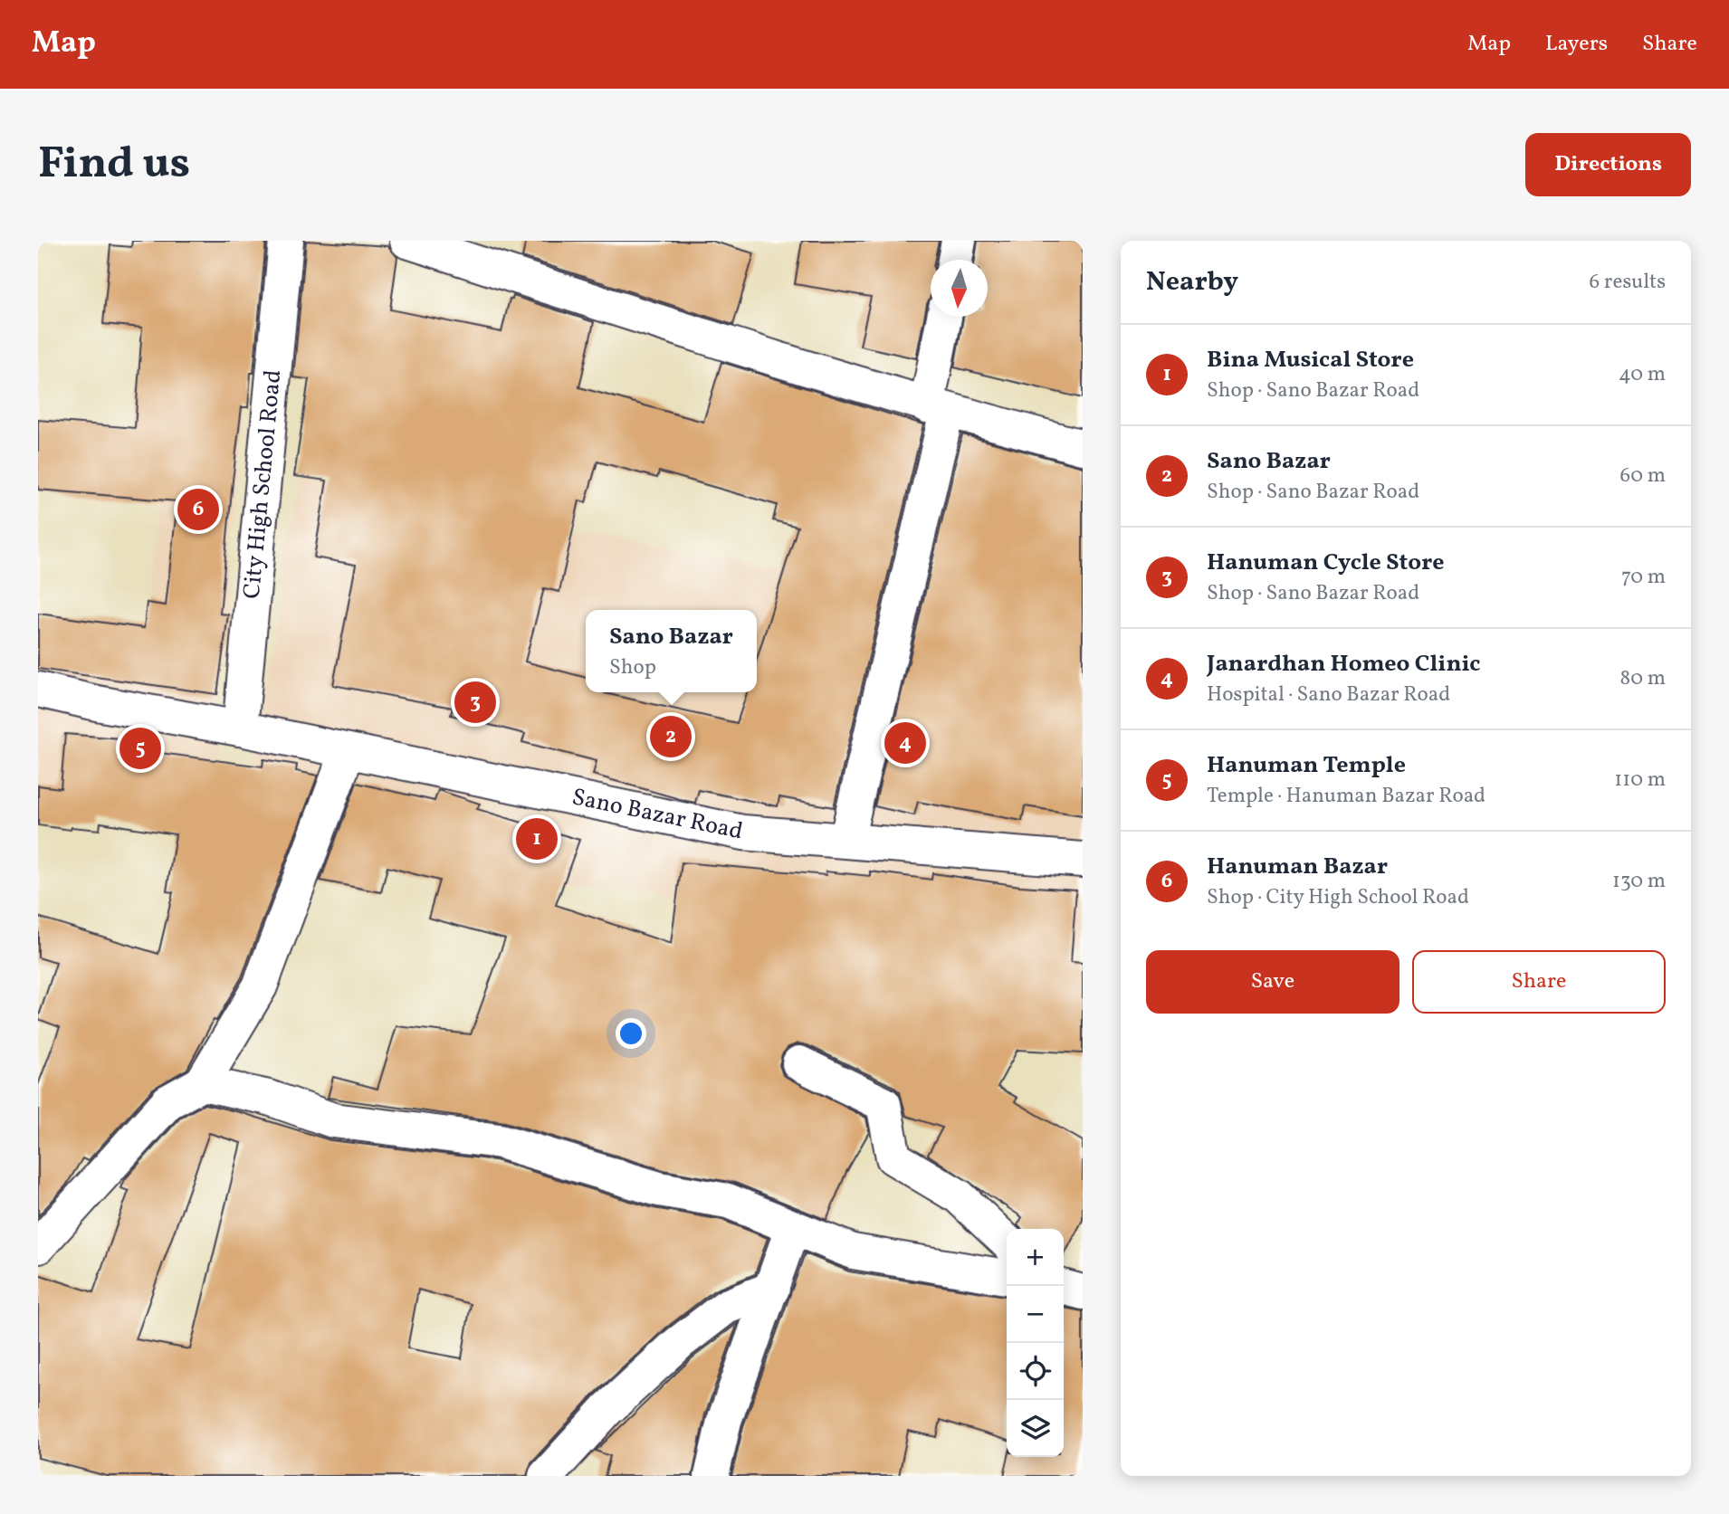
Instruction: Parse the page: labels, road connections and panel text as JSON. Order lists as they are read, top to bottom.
{
  "streets": {
    "street": ["City High School Road", "Sano Bazar Road"]
  },
  "crossings": [
    ["City High School Road", "Sano Bazar Road"]
  ],
  "north": "bottom",
  "page": {
    "header": "Map",
    "nav": ["Map", "Layers", "Share"],
    "buttons": [
      "Directions",
      ["Save", "Share"]
    ],
    "title": "Find us",
    "heading": ["Nearby", "6 results"],
    "list": [
      {
        "mark": "1",
        "name": "Bina Musical Store",
        "note": "Shop · Sano Bazar Road",
        "value": "40 m"
      },
      {
        "mark": "2",
        "name": "Sano Bazar",
        "note": "Shop · Sano Bazar Road",
        "value": "60 m"
      },
      {
        "mark": "3",
        "name": "Hanuman Cycle Store",
        "note": "Shop · Sano Bazar Road",
        "value": "70 m"
      },
      {
        "mark": "4",
        "name": "Janardhan Homeo Clinic",
        "note": "Hospital · Sano Bazar Road",
        "value": "80 m"
      },
      {
        "mark": "5",
        "name": "Hanuman Temple",
        "note": "Temple · Hanuman Bazar Road",
        "value": "110 m"
      },
      {
        "mark": "6",
        "name": "Hanuman Bazar",
        "note": "Shop · City High School Road",
        "value": "130 m"
      }
    ],
    "pins": [
      "6",
      "3",
      "2",
      "4",
      "5",
      "1"
    ],
    "popup": ["Sano Bazar", "Shop"],
    "map_buttons": ["+", "−"]
  }
}
